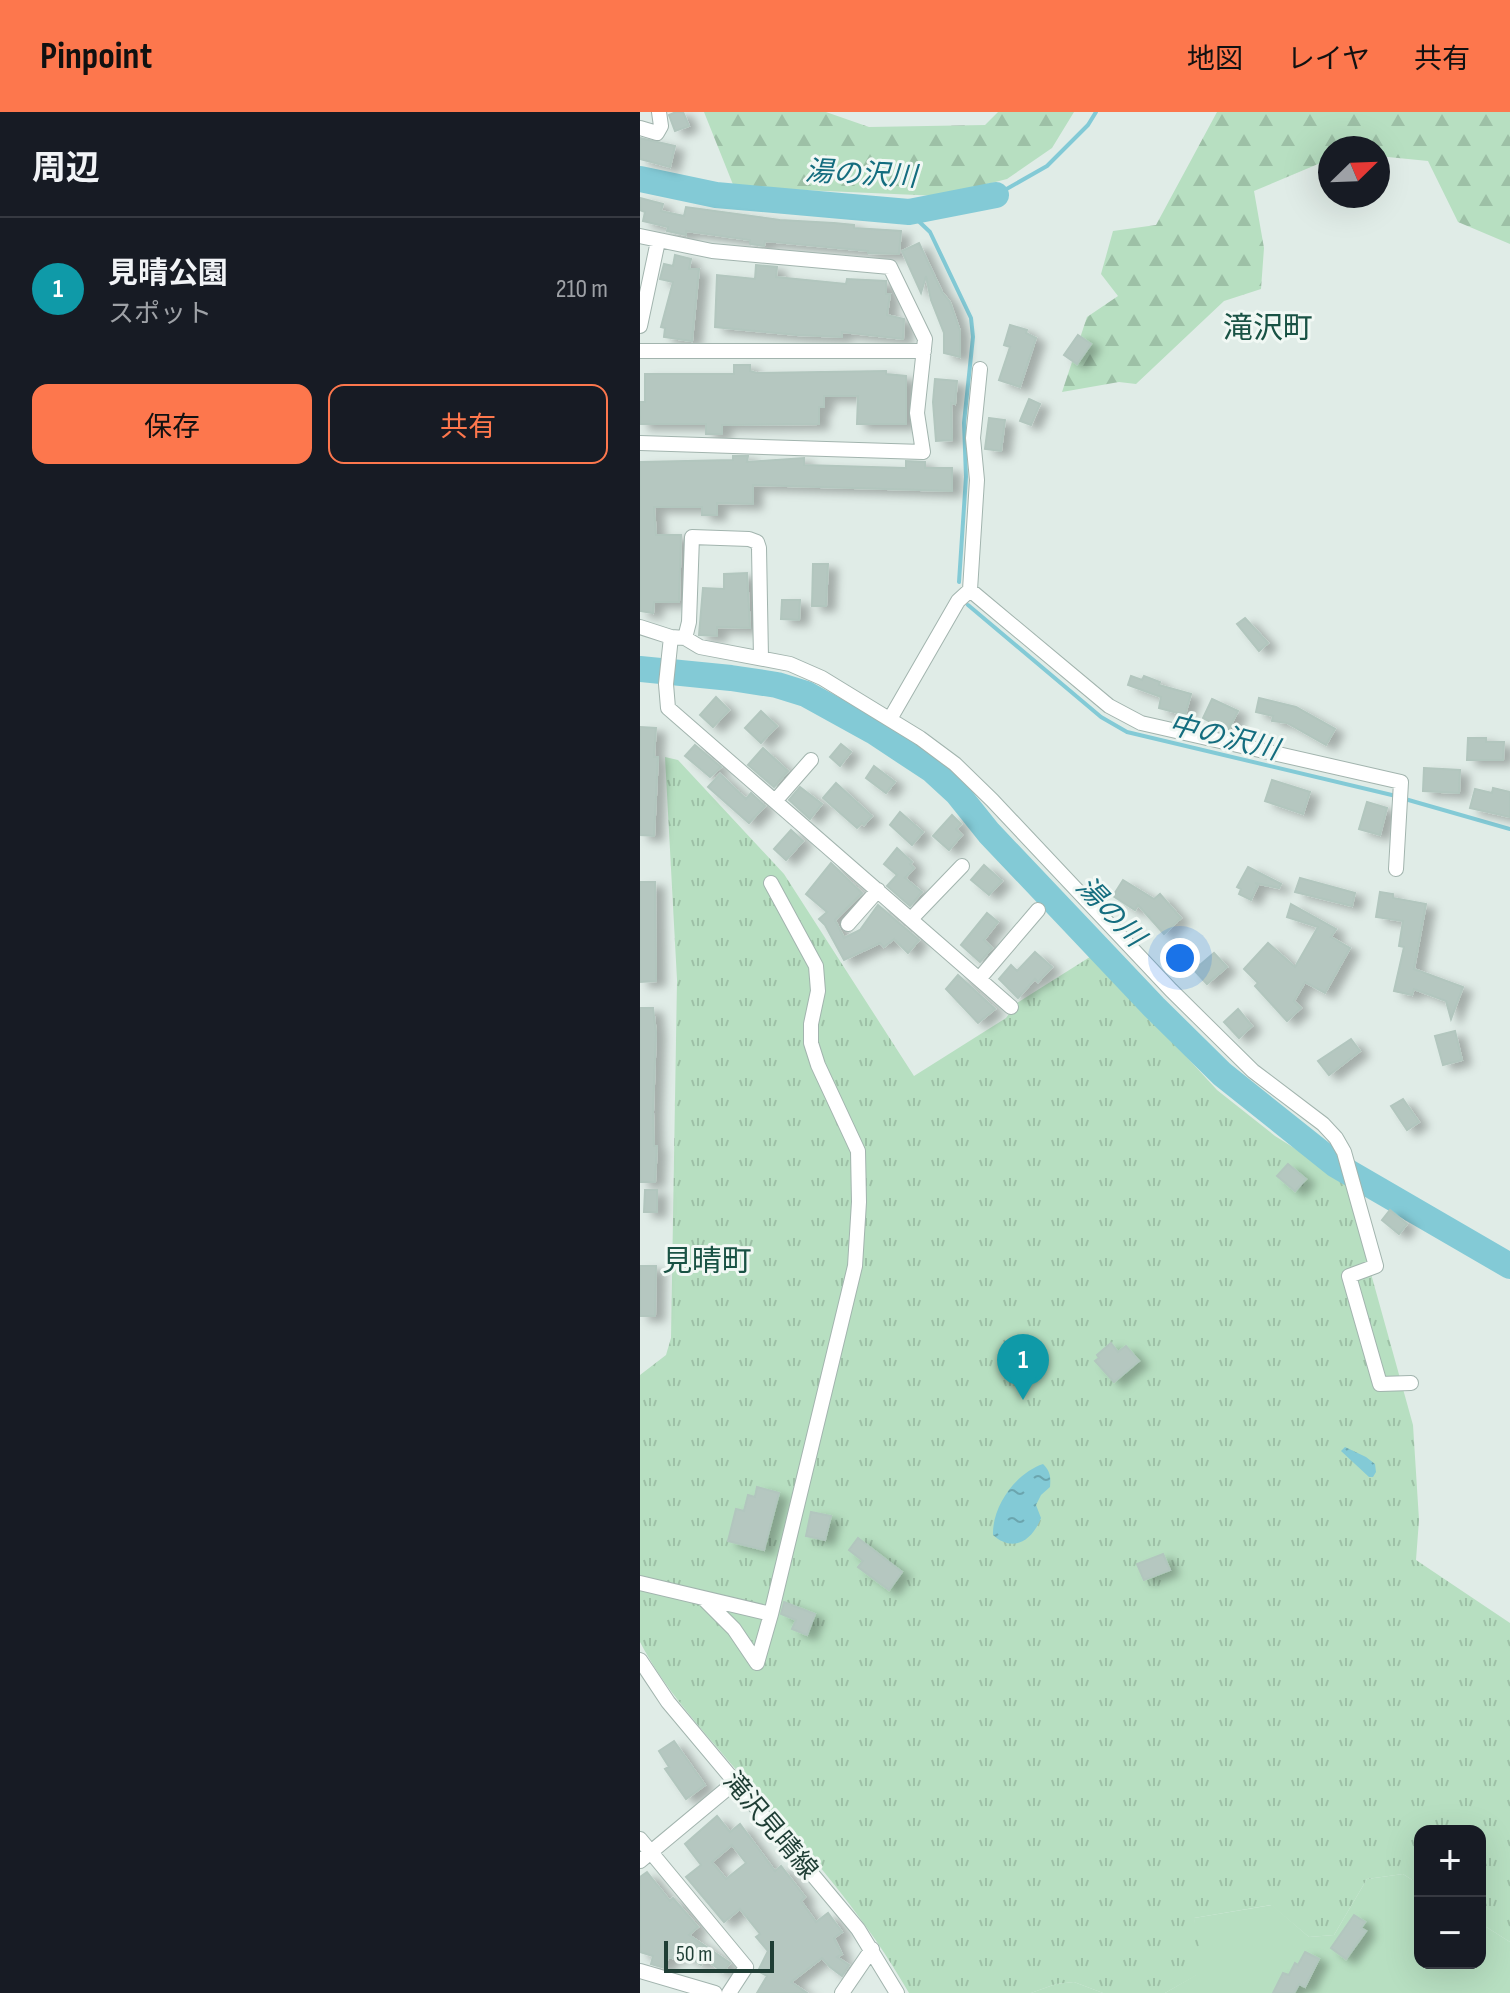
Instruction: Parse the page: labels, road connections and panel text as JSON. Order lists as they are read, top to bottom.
{
  "streets": {
    "street": ["滝沢見晴線"]
  },
  "districts": ["滝沢町", "見晴町"],
  "water": ["湯の沢川", "中の沢川", "湯の川"],
  "scale_bar": "50 m",
  "north": "top right",
  "page": {
    "header": "Pinpoint",
    "nav": ["地図", "レイヤ", "共有"],
    "heading": "周辺",
    "list": [
      {
        "mark": "1",
        "name": "見晴公園",
        "note": "スポット",
        "value": "210 m"
      }
    ],
    "buttons": ["保存", "共有"],
    "pins": "1",
    "map_buttons": ["+", "−"],
    "scale": "50 m"
  }
}
